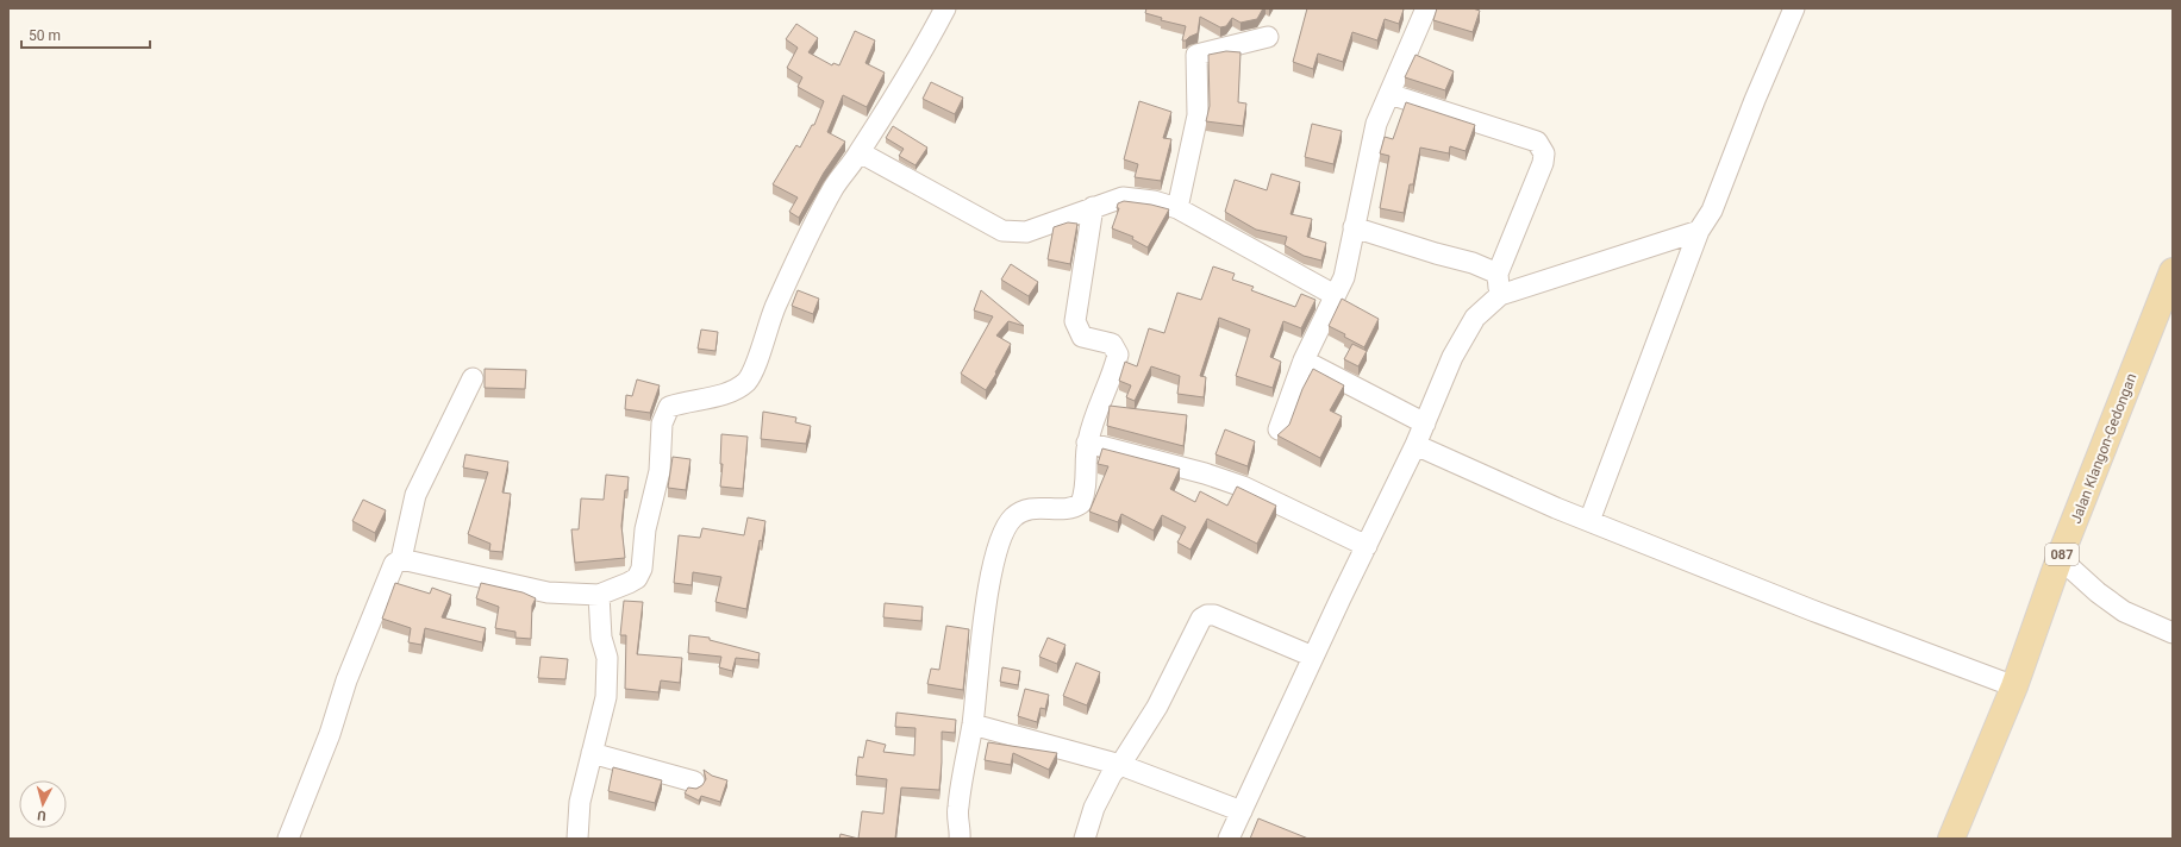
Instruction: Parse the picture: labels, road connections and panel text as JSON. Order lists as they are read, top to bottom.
{
  "streets": {
    "main road": ["Jalan Klangon-Gedongan", "087"]
  },
  "scale_bar": "50 m",
  "north": "bottom"
}
